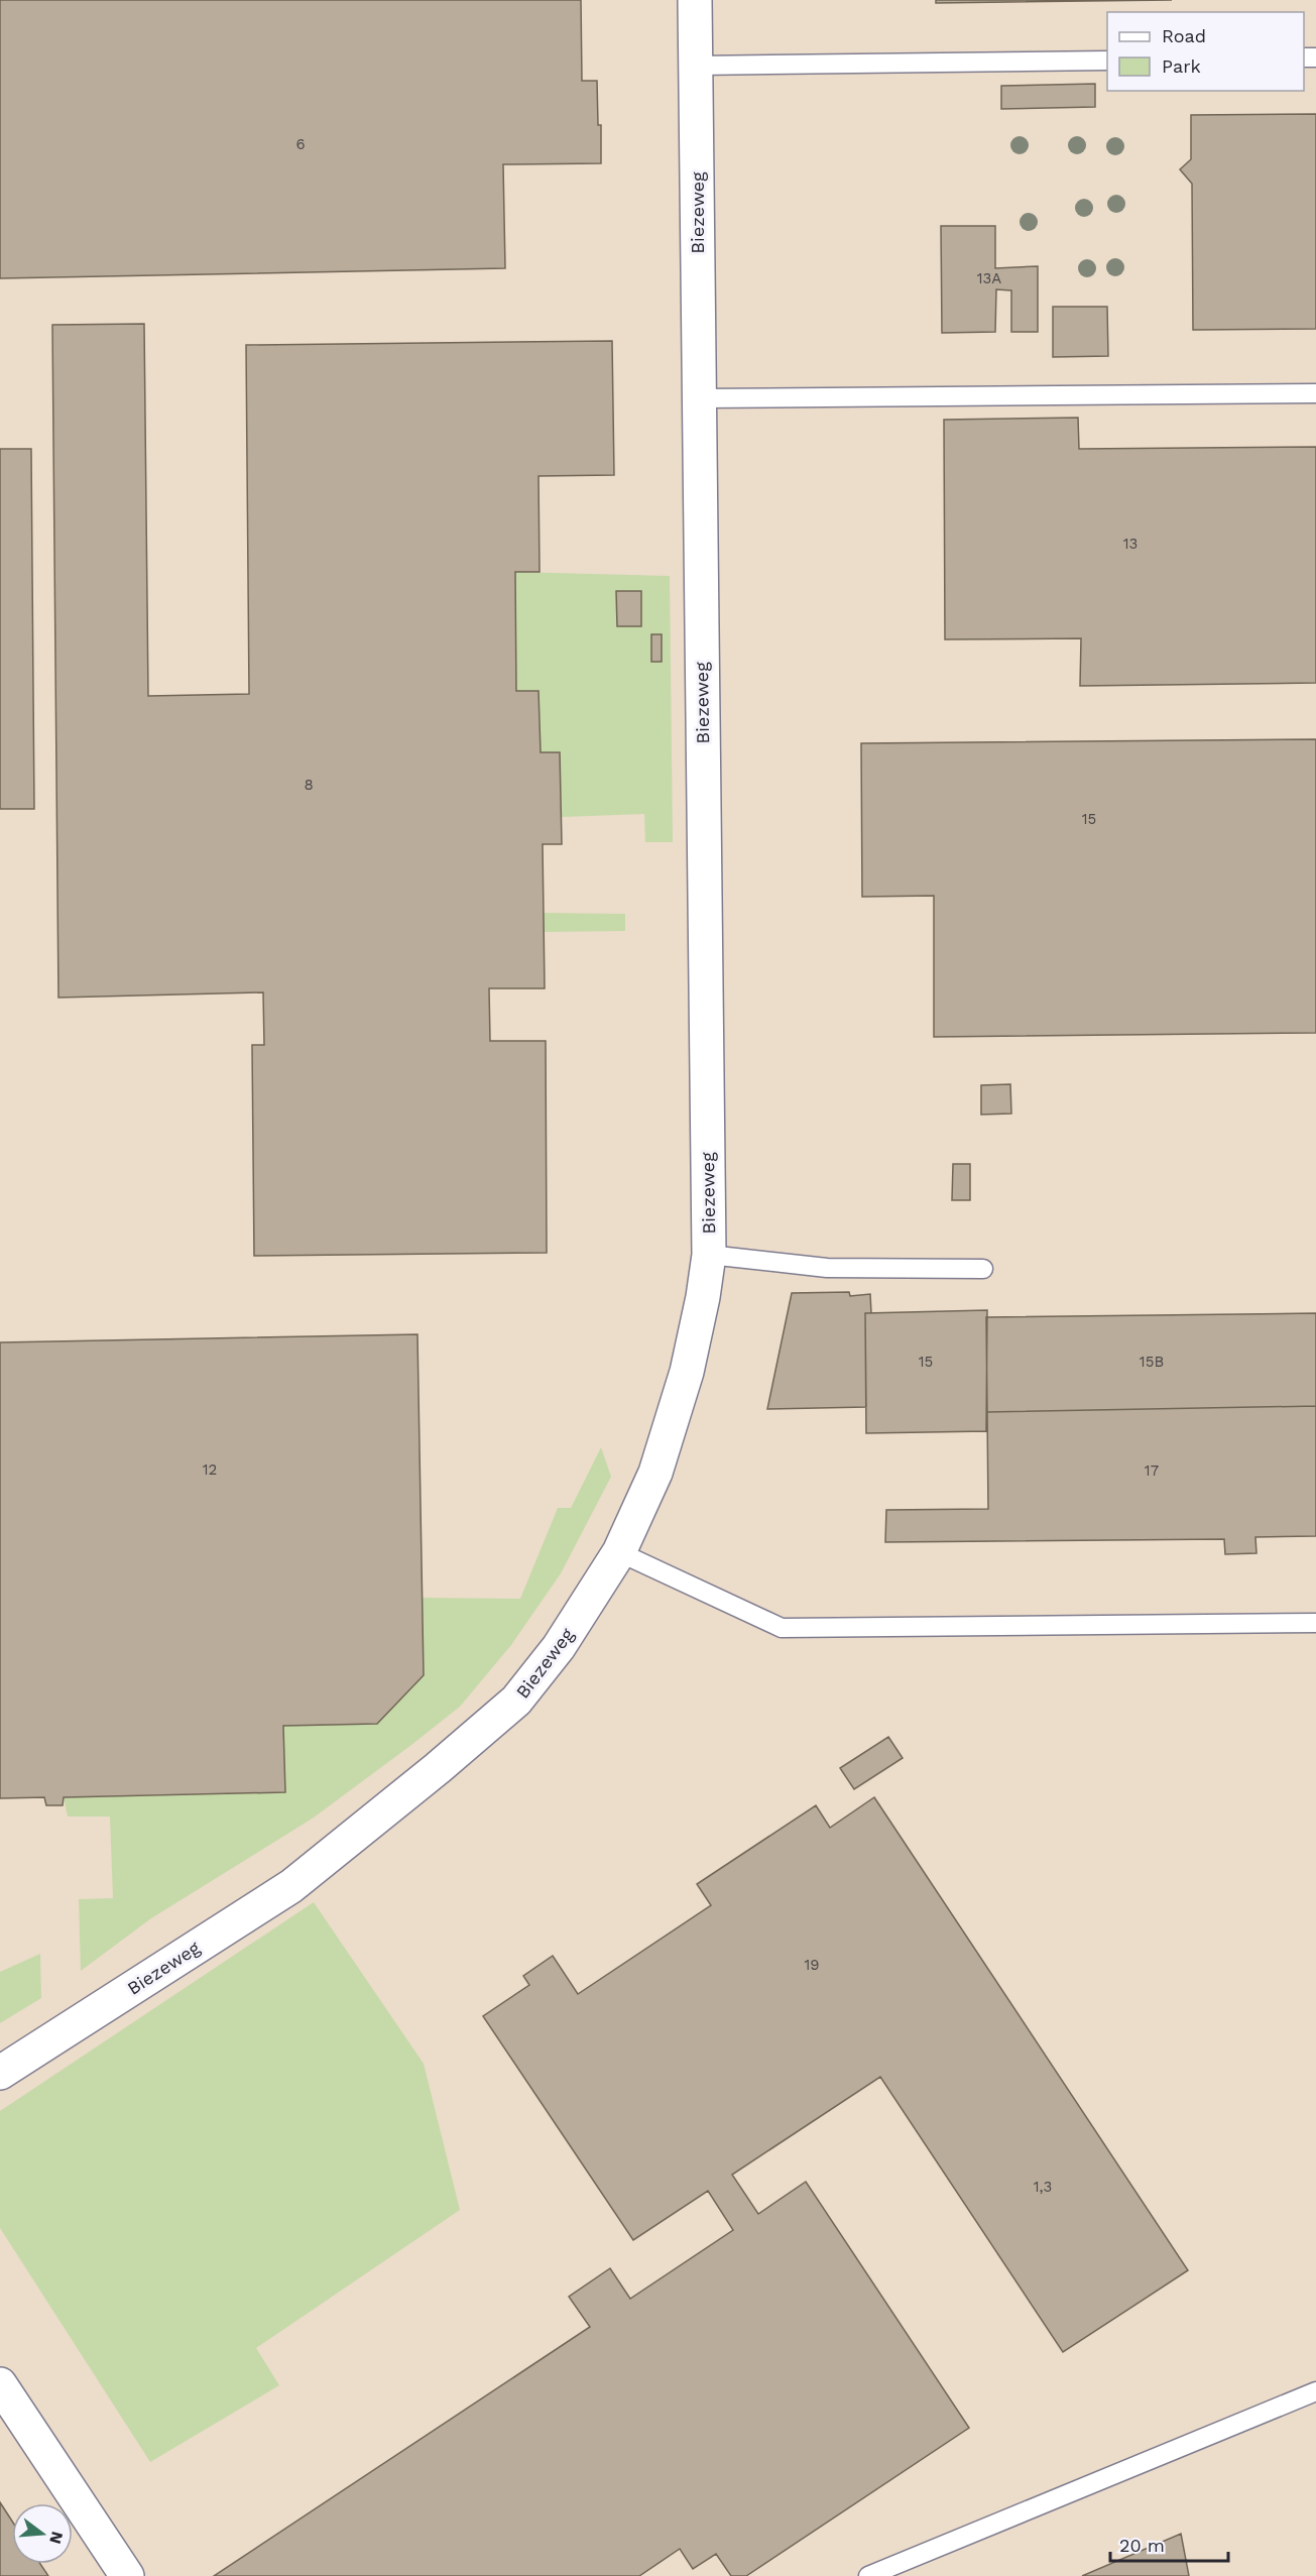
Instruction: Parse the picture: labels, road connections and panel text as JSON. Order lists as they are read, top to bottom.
{
  "streets": {
    "street": ["Biezeweg"]
  },
  "house_numbers": [
    "6",
    "13A",
    "13",
    "8",
    "15",
    "15",
    "15B",
    "12",
    "17",
    "19",
    "1,3"
  ],
  "legend": ["Road", "Park"],
  "scale_bar": "20 m",
  "north": "right"
}
